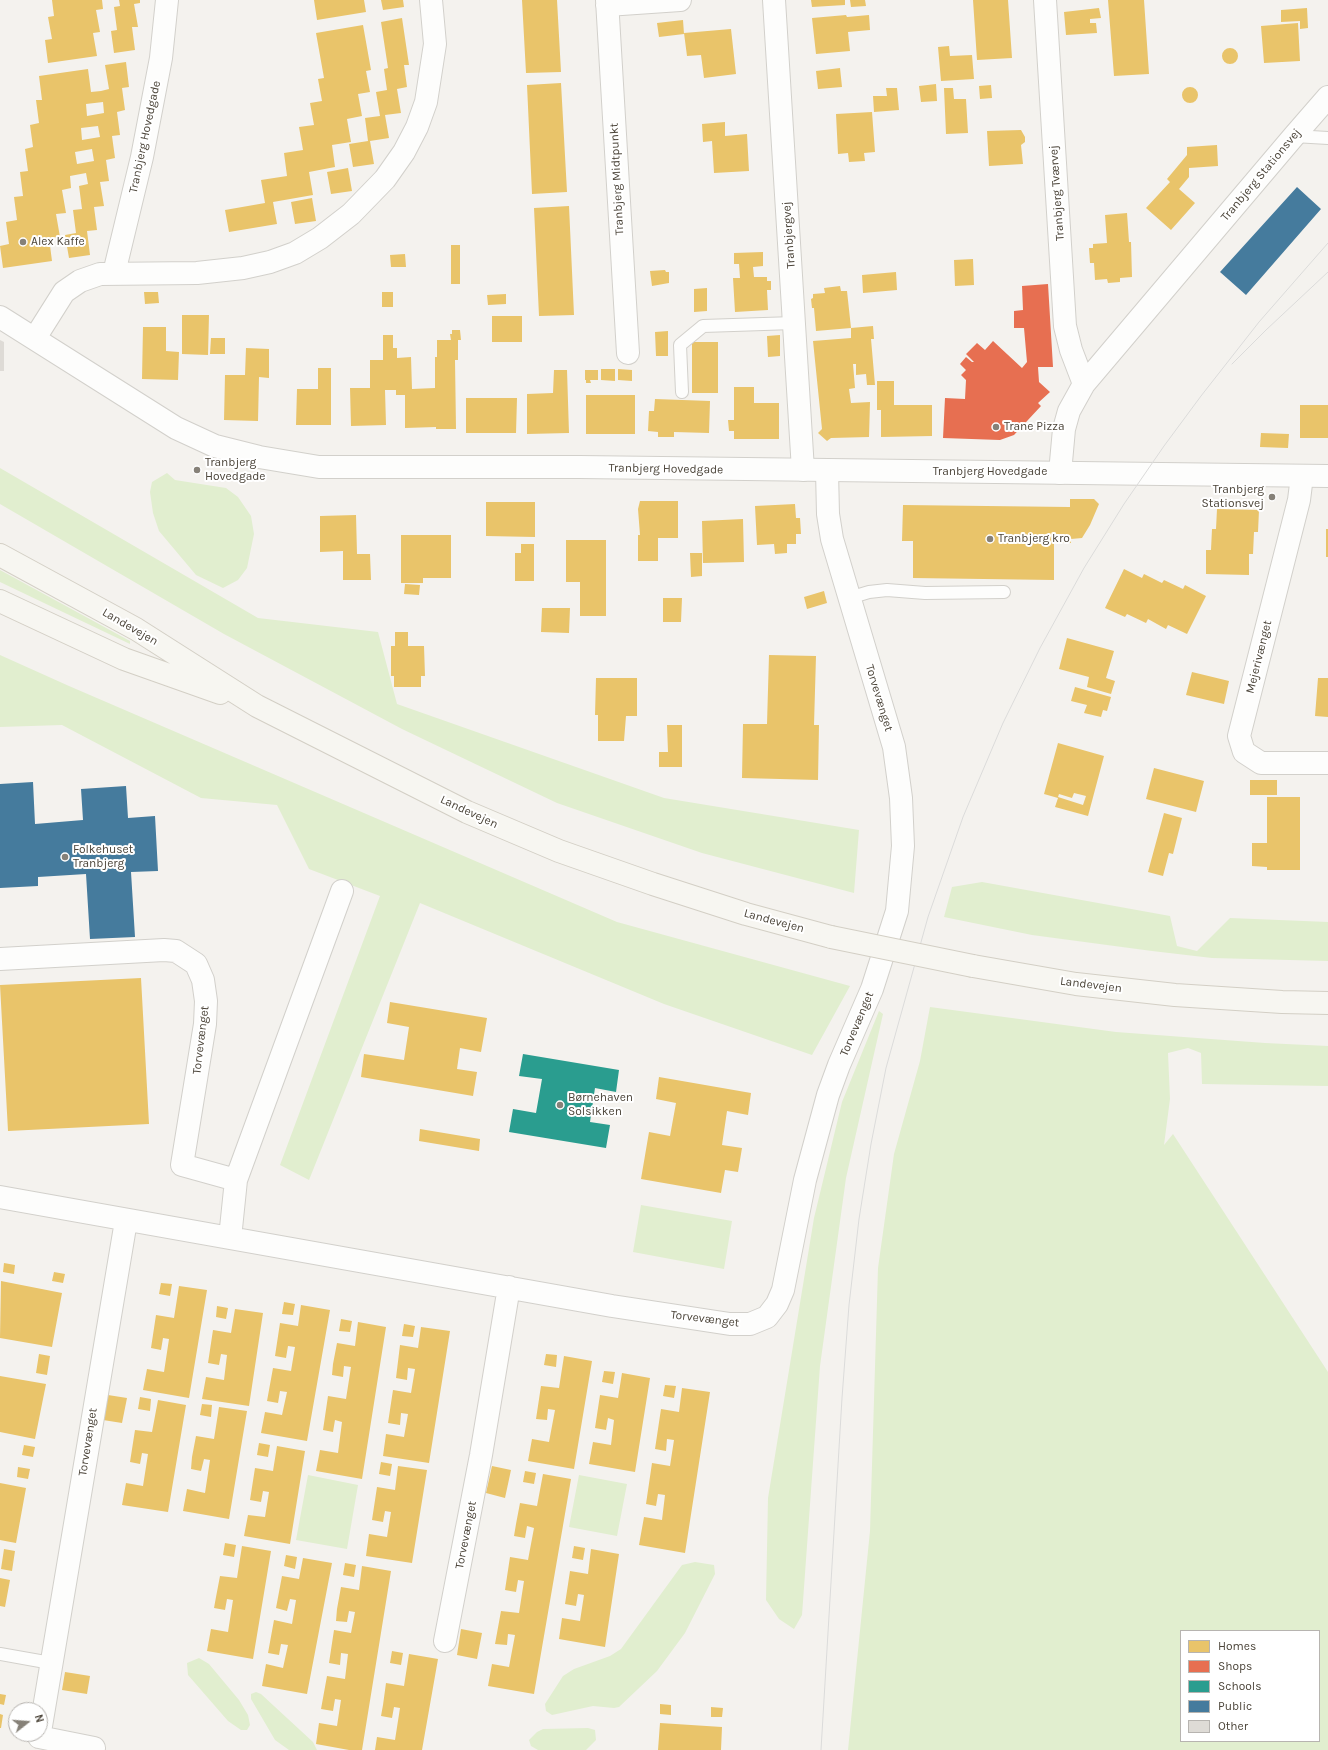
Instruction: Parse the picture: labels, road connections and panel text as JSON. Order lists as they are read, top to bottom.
{
  "streets": {
    "main road": ["Landevejen"],
    "street": [
      "Tranbjerg Hovedgade",
      "Tranbjerg Stationsvej",
      "Tranbjerg Midtpunkt",
      "Tranbjerg Tværvej",
      "Tranbjergvej",
      "Mejerivænget",
      "Torvevænget"
    ]
  },
  "crossings": [
    ["Tranbjerg Hovedgade", "Tranbjerg Stationsvej"],
    ["Tranbjerg Hovedgade", "Tranbjergvej"],
    ["Tranbjerg Hovedgade", "Mejerivænget"],
    ["Tranbjerg Hovedgade", "Torvevænget"],
    ["Tranbjerg Stationsvej", "Tranbjerg Tværvej"]
  ],
  "places": [
    "Alex Kaffe",
    "Trane Pizza",
    "Tranbjerg Hovedgade",
    "Tranbjerg Stationsvej",
    "Tranbjerg kro",
    "Folkehuset Tranbjerg",
    "Børnehaven Solsikken"
  ],
  "legend": [
    "Homes",
    "Shops",
    "Schools",
    "Public",
    "Other"
  ],
  "north": "right"
}
